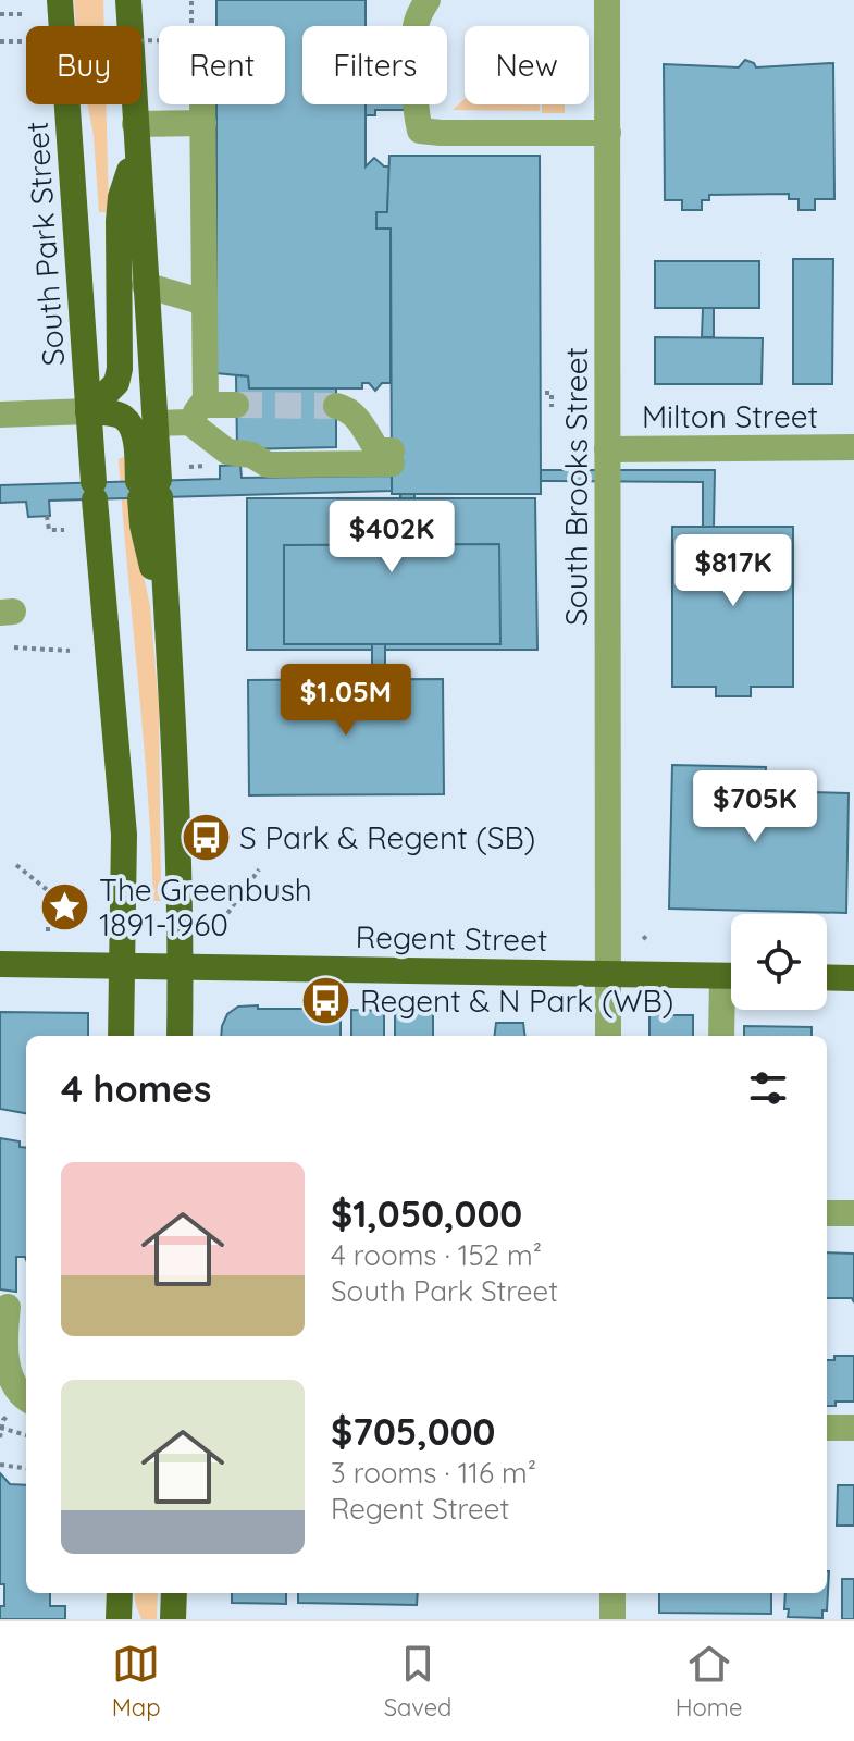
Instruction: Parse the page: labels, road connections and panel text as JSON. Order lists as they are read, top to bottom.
{
  "streets": {
    "main road": ["South Park Street", "Regent Street"],
    "street": ["Milton Street", "South Brooks Street"]
  },
  "crossings": [
    ["South Park Street", "Regent Street"],
    ["Milton Street", "South Brooks Street"],
    ["South Brooks Street", "Regent Street"]
  ],
  "places": {
    "bus stop": ["S Park & Regent (SB)", "Regent & N Park (WB)"],
    "place": ["The Greenbush 1891-1960"]
  },
  "page": {
    "chip": [
      "Buy",
      "Rent",
      "Filters",
      "New"
    ],
    "price": [
      "$402K",
      "$817K",
      "$1.05M",
      "$705K"
    ],
    "heading": "4 homes",
    "list": [
      {
        "name": "$1,050,000",
        "note": "4 rooms · 152 m² · South Park Street"
      },
      {
        "name": "$705,000",
        "note": "3 rooms · 116 m² · Regent Street"
      }
    ],
    "tabs": ["Map", "Saved", "Home"]
  }
}
